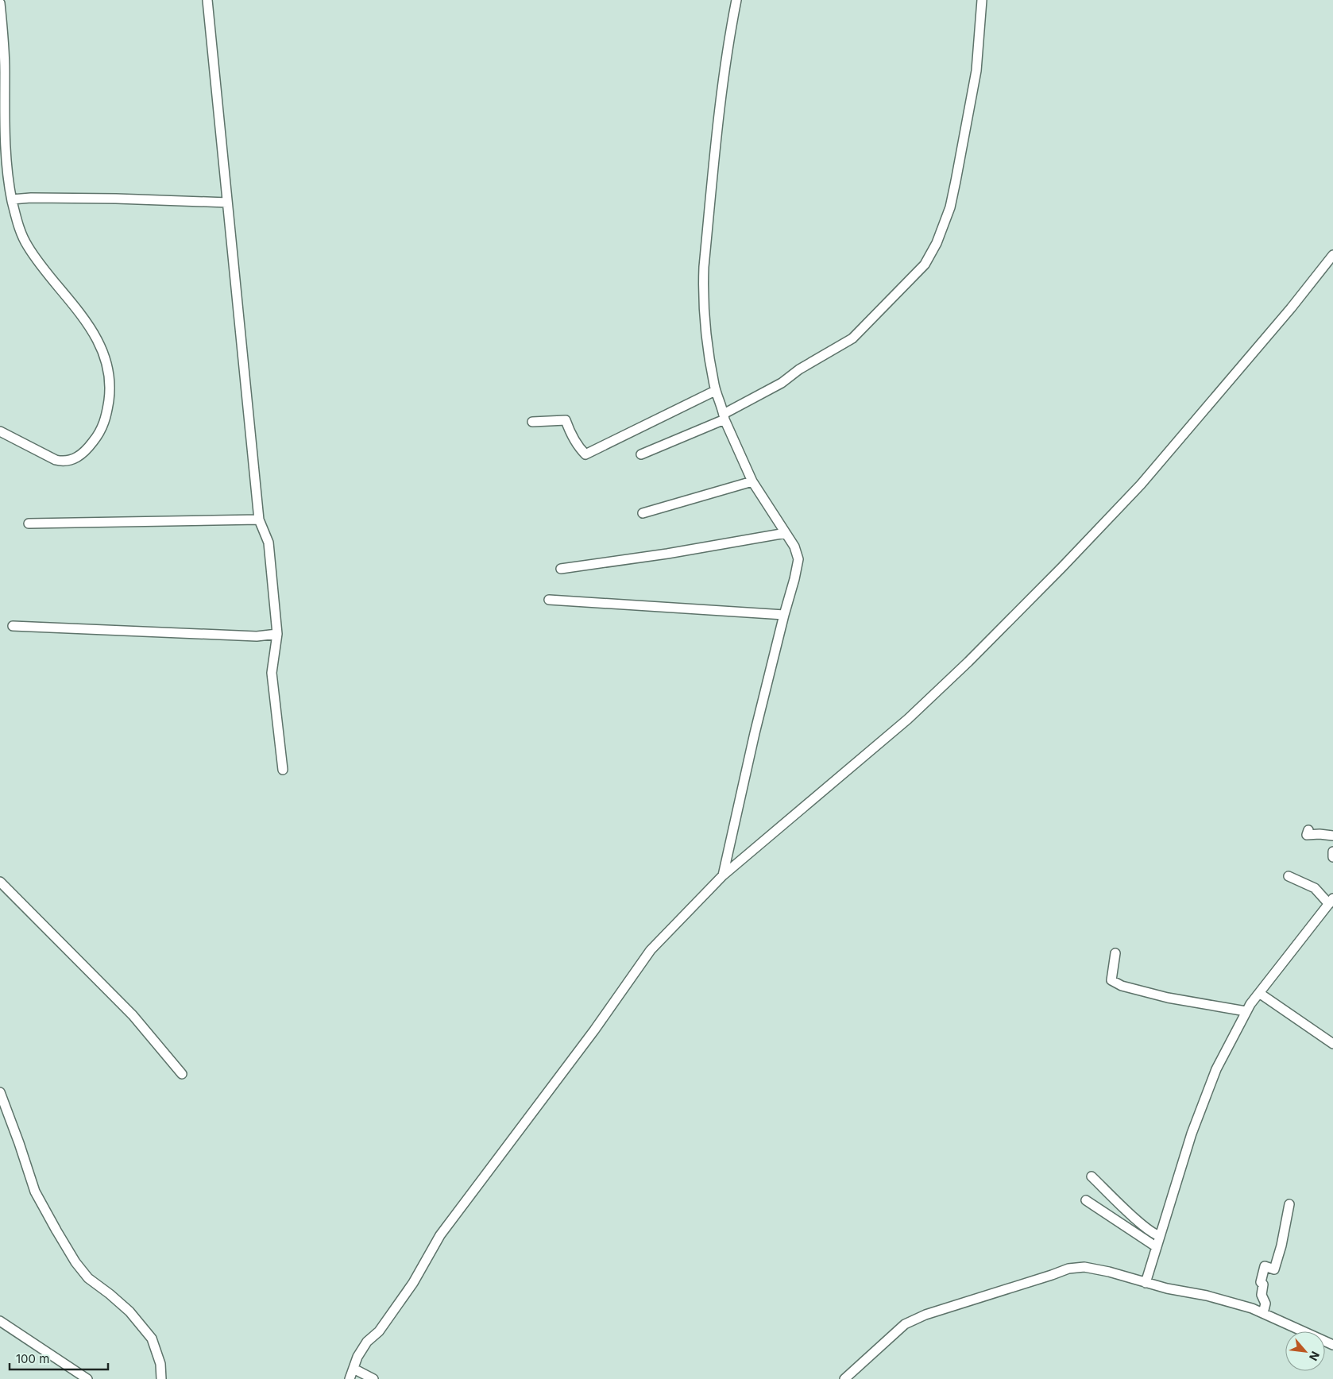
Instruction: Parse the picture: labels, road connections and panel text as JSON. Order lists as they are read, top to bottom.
{
  "scale_bar": "100 m",
  "north": "bottom right"
}
